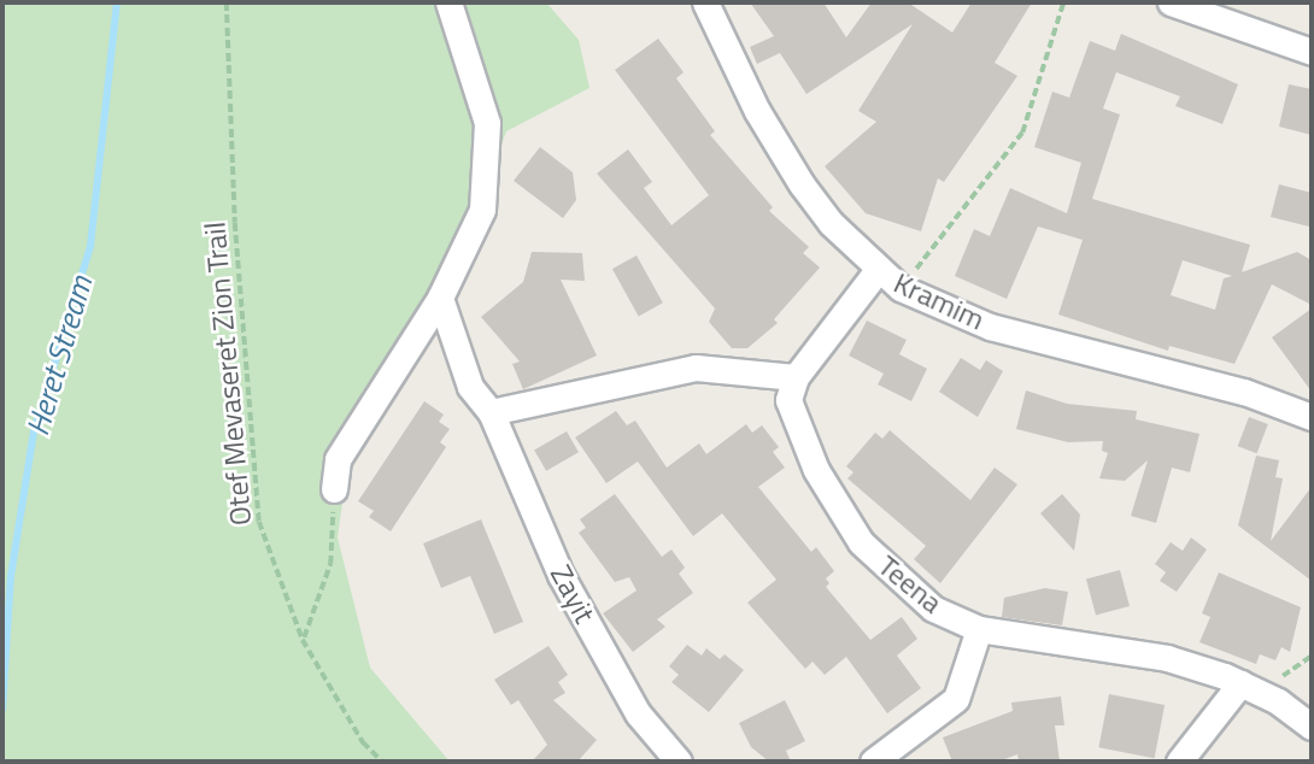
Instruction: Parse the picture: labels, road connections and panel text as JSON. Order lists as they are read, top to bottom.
{
  "streets": {
    "street": ["Kramim", "Teena", "Zayit"],
    "path": ["Otef Mevaseret Zion Trail"]
  },
  "water": ["Heret Stream"]
}
